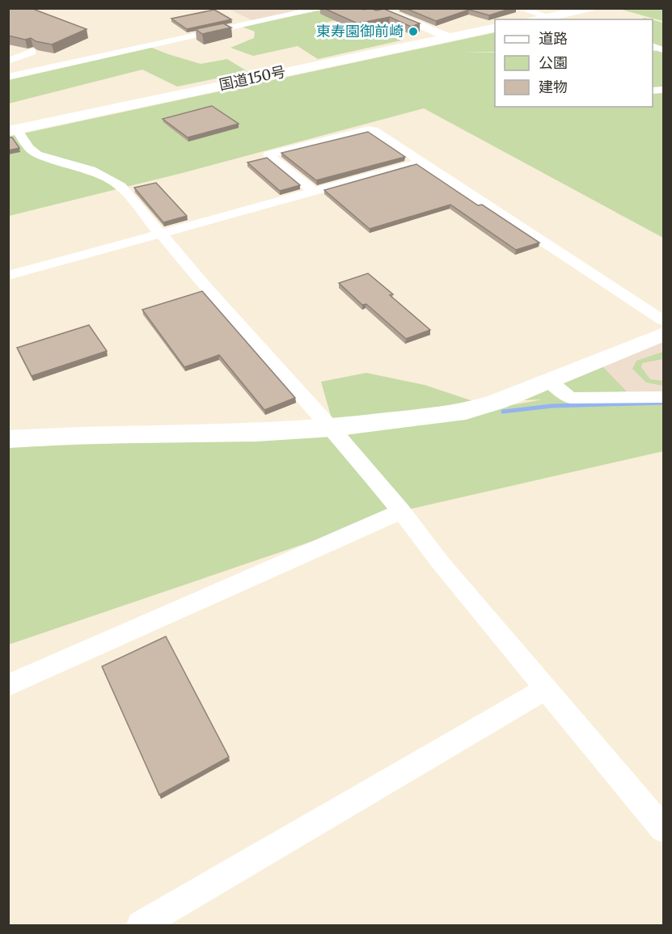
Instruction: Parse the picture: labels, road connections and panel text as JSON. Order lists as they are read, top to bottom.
{
  "streets": {
    "main road": ["国道150号"]
  },
  "places": ["東寿園御前崎"],
  "legend": ["道路", "公園", "建物"]
}
